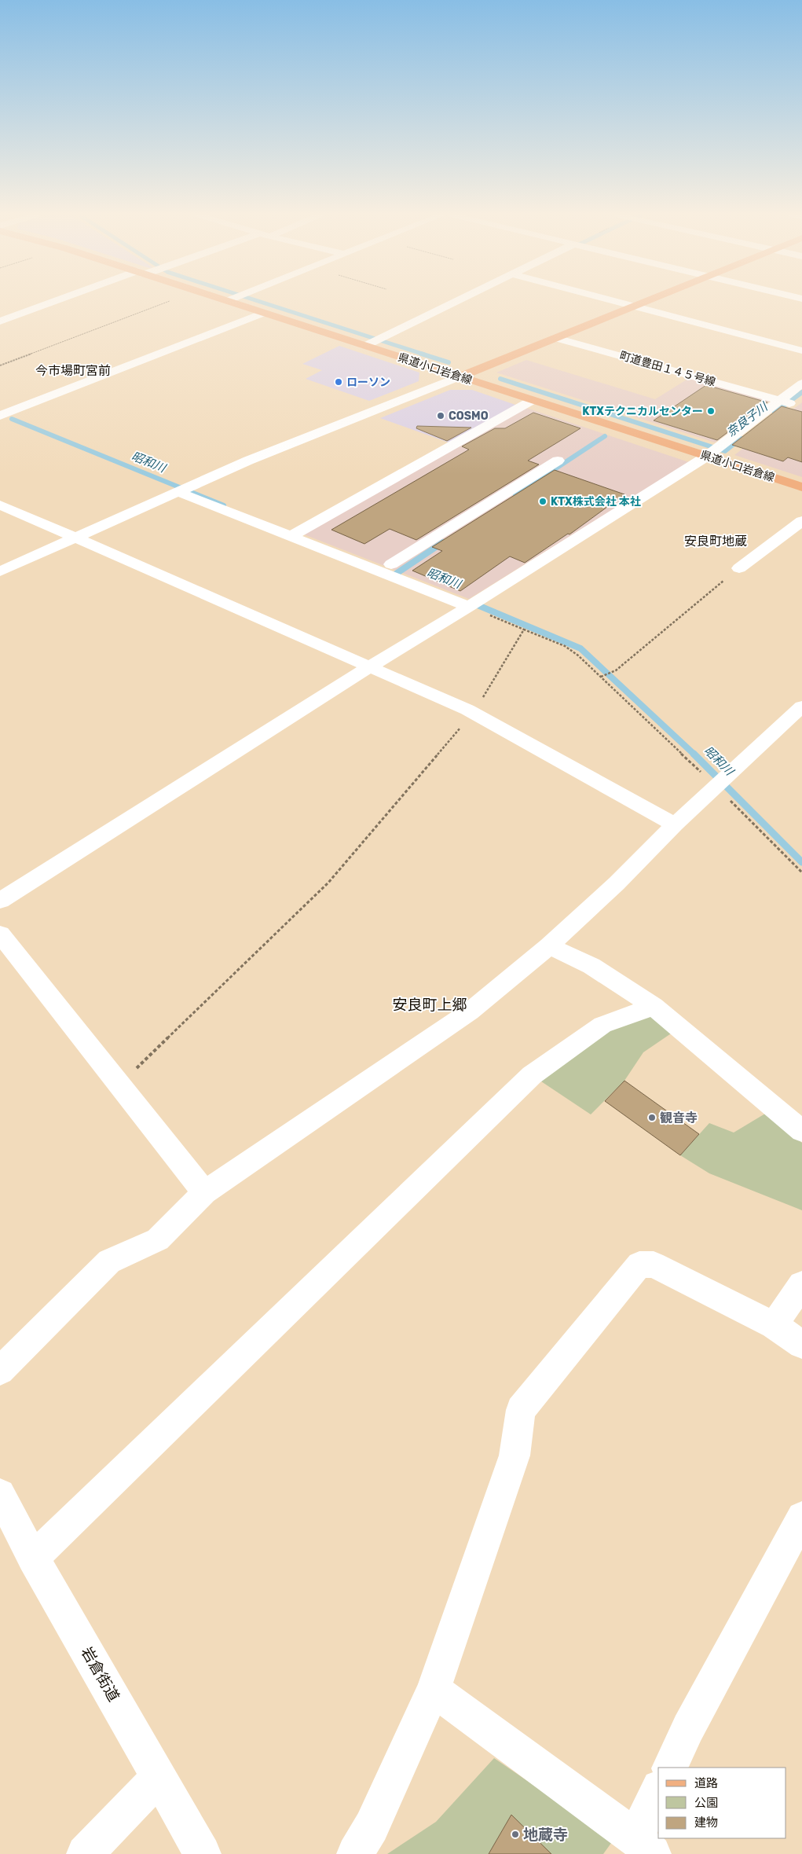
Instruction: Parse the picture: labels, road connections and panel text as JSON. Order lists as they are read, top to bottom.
{
  "streets": {
    "main road": ["県道小口岩倉線"],
    "street": ["町道豊田１４５号線", "岩倉街道"]
  },
  "districts": ["今市場町宮前", "安良町地蔵", "安良町上郷"],
  "water": ["奈良子川", "昭和川"],
  "places": [
    "ローソン",
    "KTXテクニカルセンター",
    "COSMO",
    "KTX株式会社 本社",
    "観音寺",
    "地蔵寺"
  ],
  "legend": ["道路", "公園", "建物"]
}
